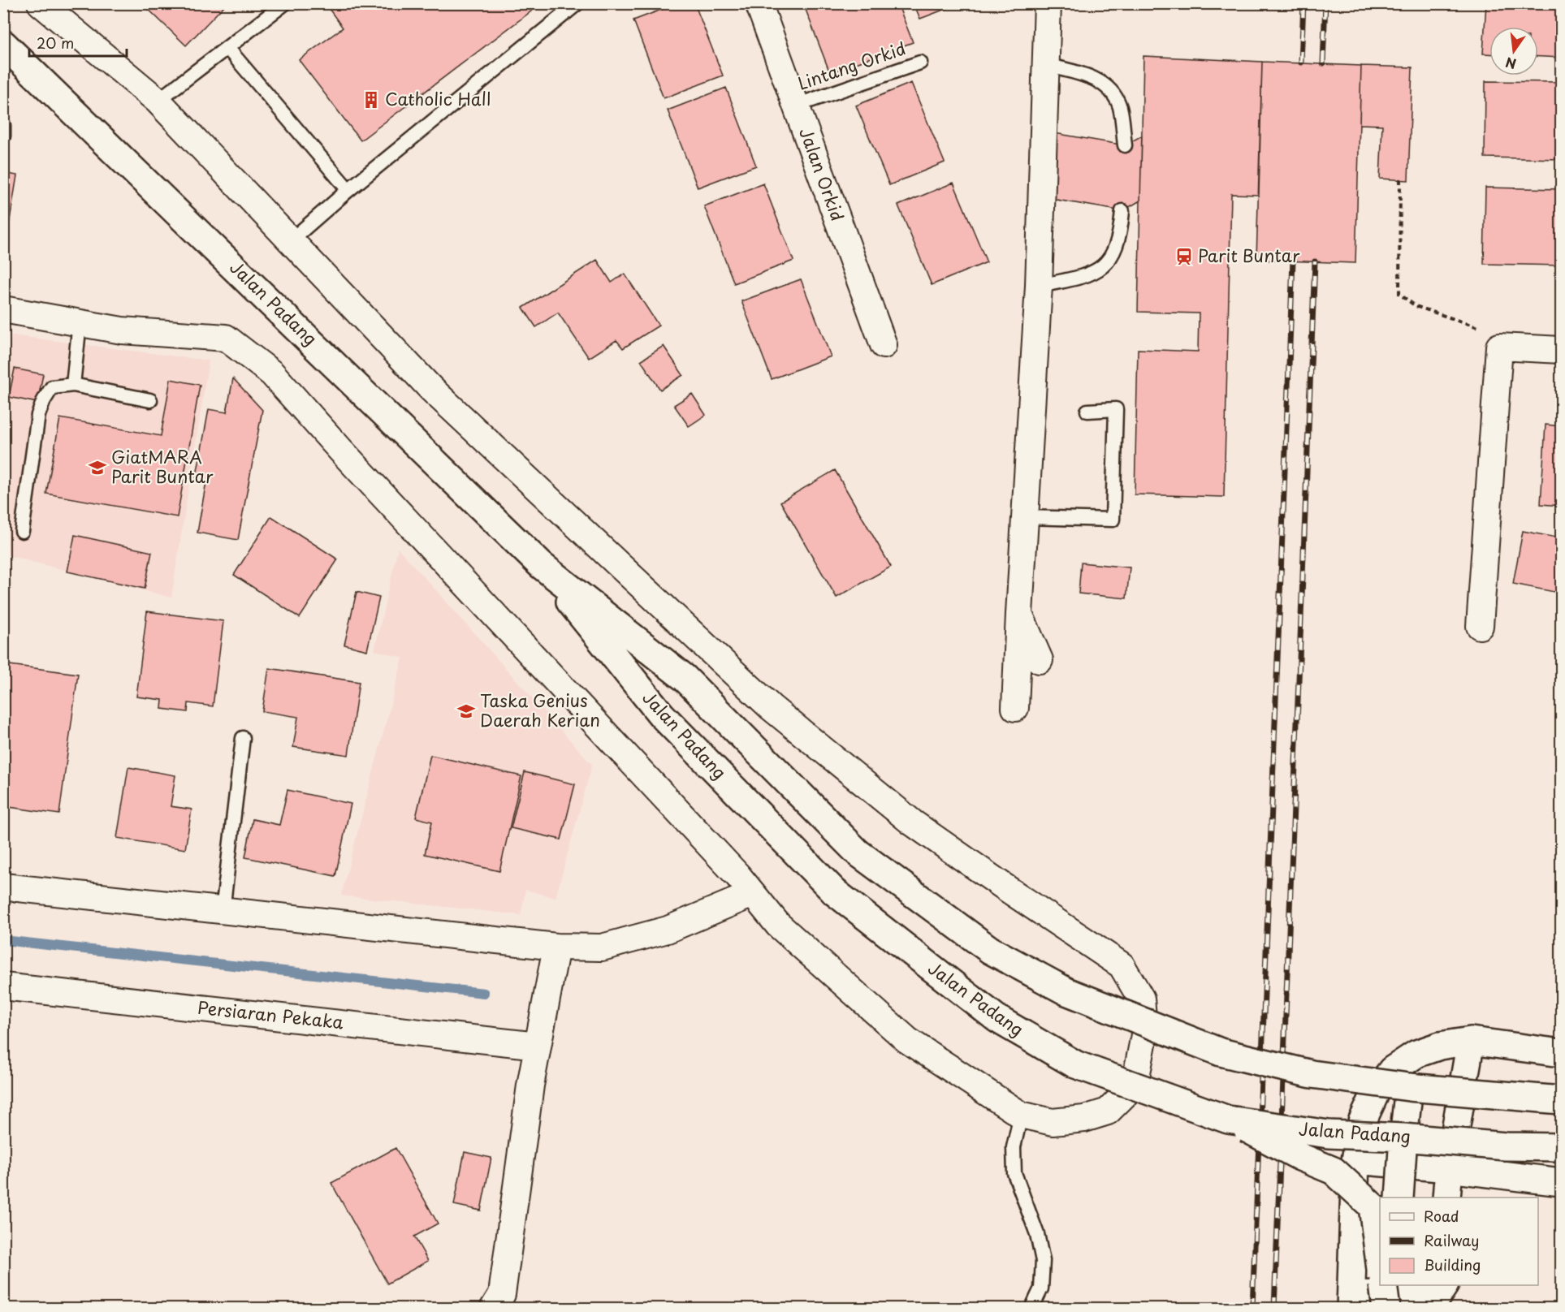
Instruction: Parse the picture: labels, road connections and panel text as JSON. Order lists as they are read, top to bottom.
{
  "streets": {
    "street": ["Jalan Orkid", "Jalan Padang", "Persiaran Pekaka"],
    "lane": ["Lintang Orkid"]
  },
  "crossings": [
    ["Lintang Orkid", "Jalan Orkid"]
  ],
  "places": {
    "building": ["Catholic Hall"],
    "station": ["Parit Buntar"],
    "school or university": ["GiatMARA Parit Buntar", "Taska Genius Daerah Kerian"]
  },
  "legend": ["Road", "Railway", "Building"],
  "scale_bar": "20 m",
  "north": "bottom"
}
